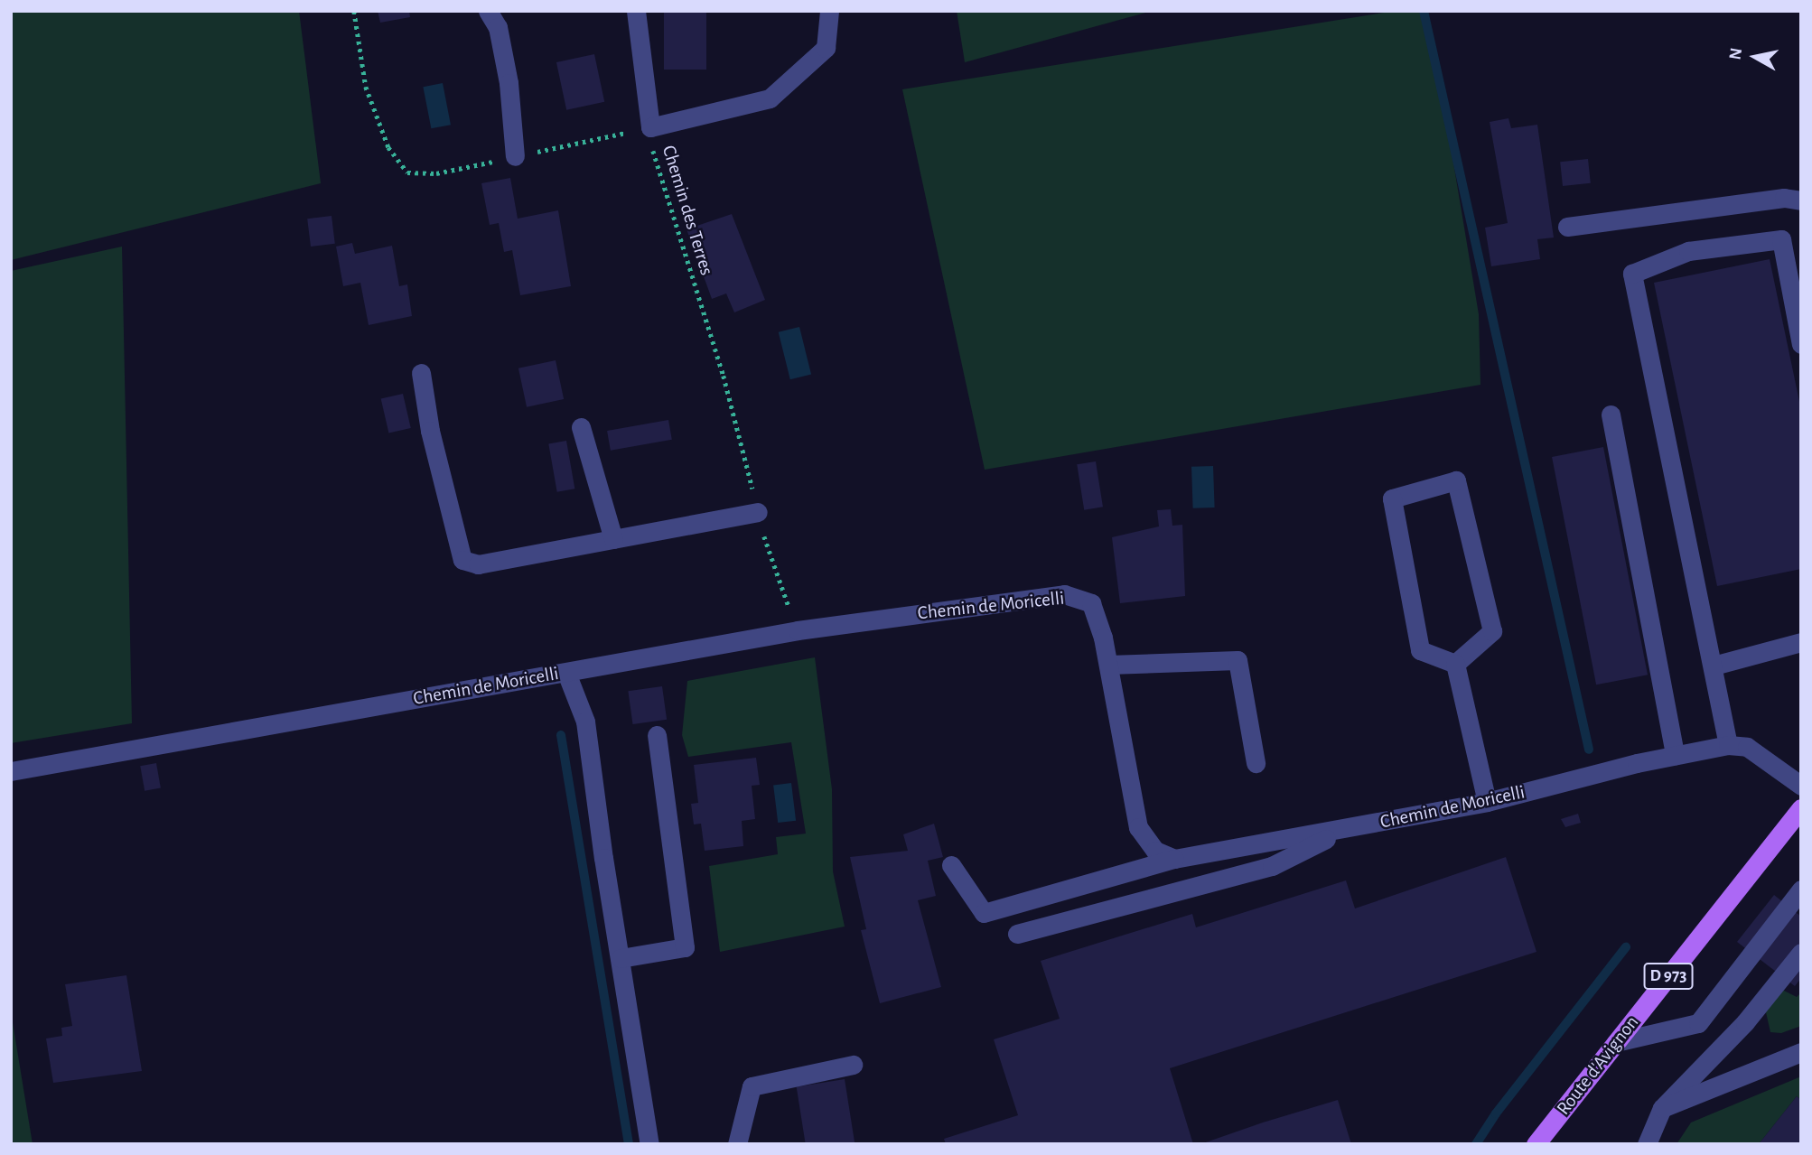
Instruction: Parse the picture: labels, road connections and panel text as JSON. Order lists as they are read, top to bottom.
{
  "streets": {
    "main road": ["D 973", "Route d'Avignon"],
    "street": ["Chemin de Moricelli"],
    "path": ["Chemin des Terres"]
  },
  "crossings": [
    ["Chemin des Terres", "Chemin de Moricelli"]
  ],
  "north": "left"
}
